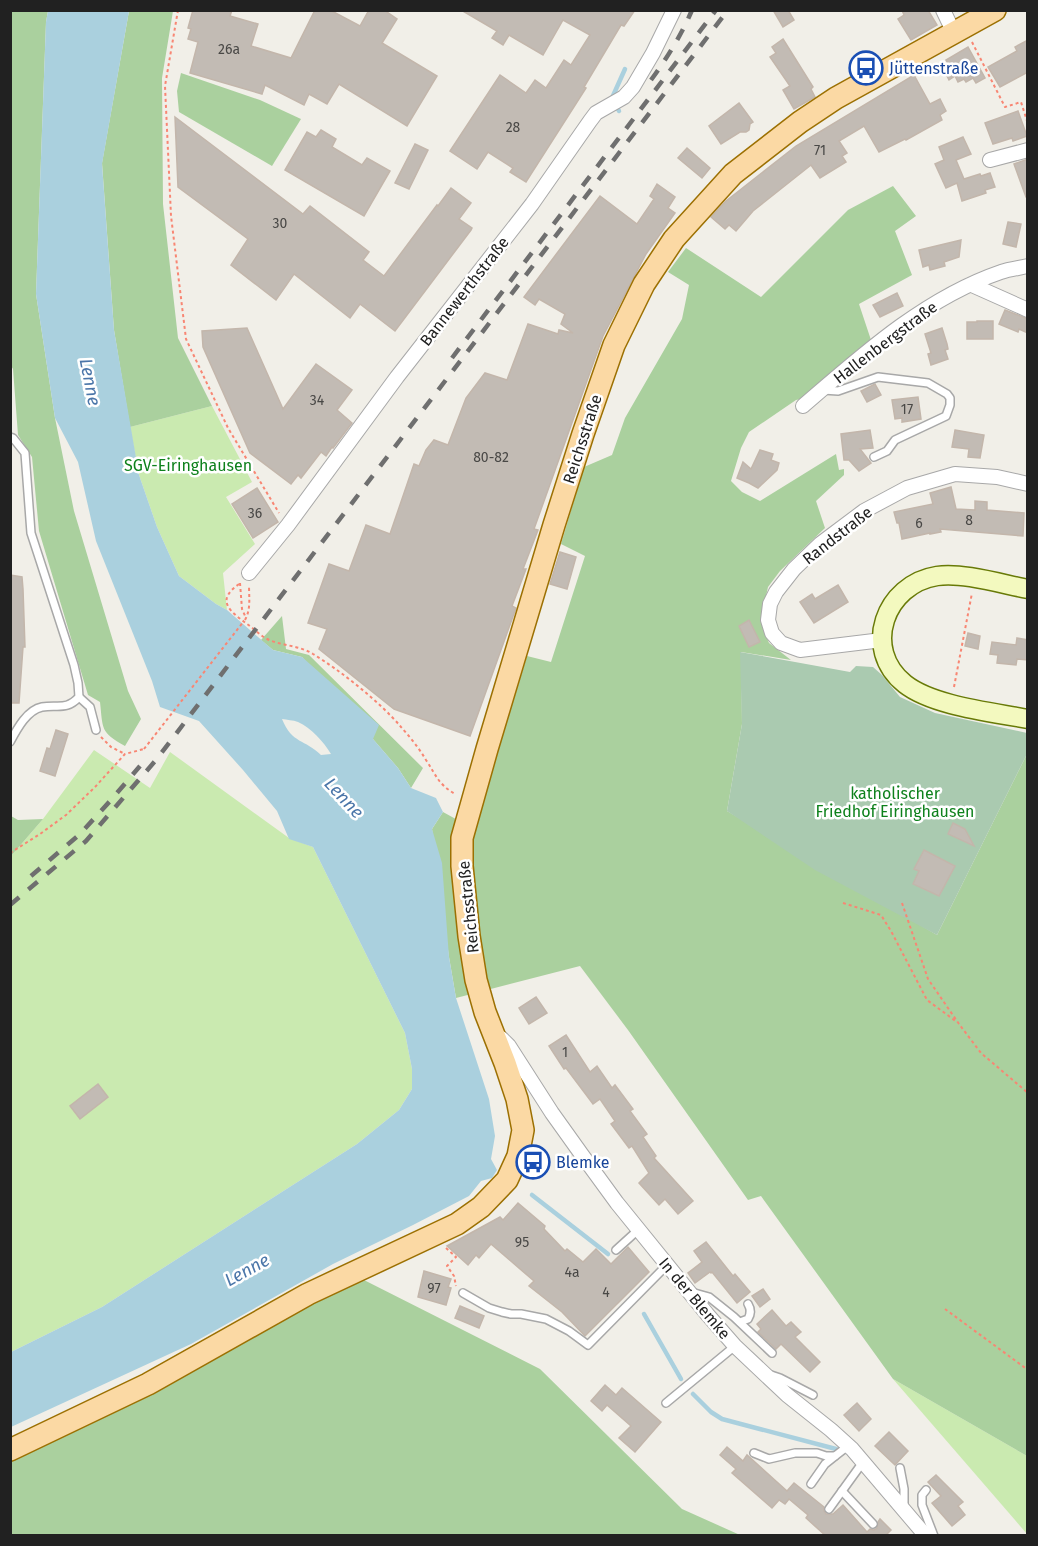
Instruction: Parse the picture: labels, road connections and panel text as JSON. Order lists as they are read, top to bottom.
{
  "streets": {
    "main road": ["Reichsstraße"],
    "street": [
      "Bannewerthstraße",
      "Hallenbergstraße",
      "Randstraße",
      "In der Blemke"
    ]
  },
  "crossings": [
    ["Reichsstraße", "In der Blemke"]
  ],
  "water": ["Lenne"],
  "parks": ["SGV-Eiringhausen", "katholischer Friedhof Eiringhausen"],
  "places": {
    "bus stop": ["Jüttenstraße", "Blemke"]
  },
  "house_numbers": [
    "26a",
    "28",
    "71",
    "30",
    "34",
    "17",
    "80-82",
    "36",
    "8",
    "6",
    "1",
    "95",
    "4a",
    "97",
    "4"
  ]
}
